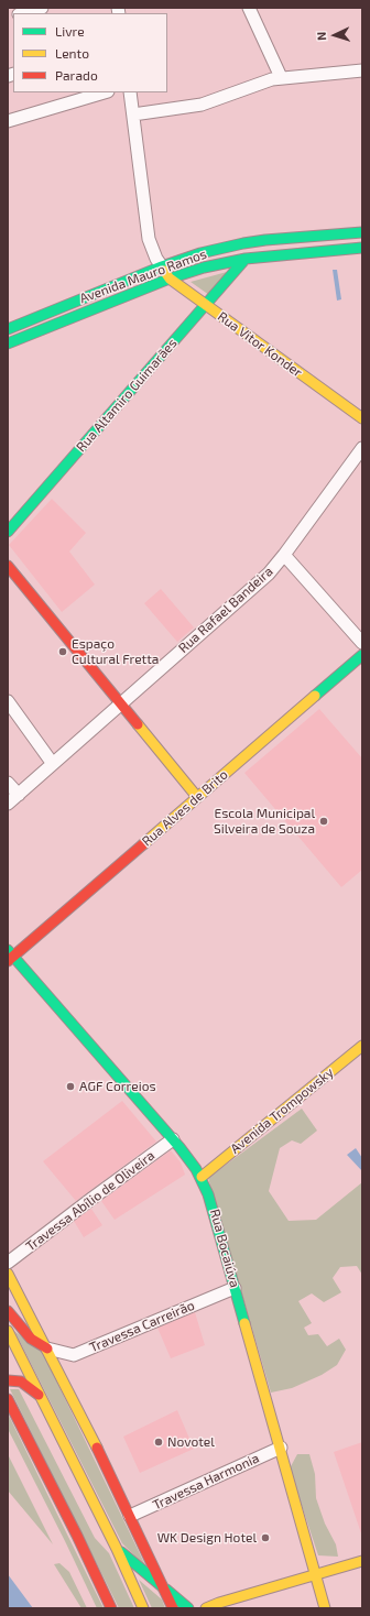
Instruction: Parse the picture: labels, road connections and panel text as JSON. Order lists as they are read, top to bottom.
{
  "streets": {
    "main road": [
      "Avenida Mauro Ramos",
      "Rua Vitor Konder",
      "Rua Altamiro Guimarães",
      "Rua Alves de Brito",
      "Avenida Trompowsky",
      "Rua Bocaiúva"
    ],
    "street": [
      "Rua Rafael Bandeira",
      "Travessa Abílio de Oliveira",
      "Travessa Carreirão",
      "Travessa Harmonia"
    ]
  },
  "crossings": [
    ["Avenida Mauro Ramos", "Rua Vitor Konder"],
    ["Avenida Mauro Ramos", "Rua Altamiro Guimarães"],
    ["Rua Vitor Konder", "Rua Altamiro Guimarães"],
    ["Rua Alves de Brito", "Rua Bocaiúva"],
    ["Avenida Trompowsky", "Rua Bocaiúva"],
    ["Travessa Abílio de Oliveira", "Rua Bocaiúva"],
    ["Rua Bocaiúva", "Travessa Carreirão"],
    ["Rua Bocaiúva", "Travessa Harmonia"]
  ],
  "places": [
    "Espaço Cultural Fretta",
    "Escola Municipal Silveira de Souza",
    "AGF Correios",
    "Novotel",
    "WK Design Hotel"
  ],
  "legend": ["Livre", "Lento", "Parado"],
  "north": "left"
}
